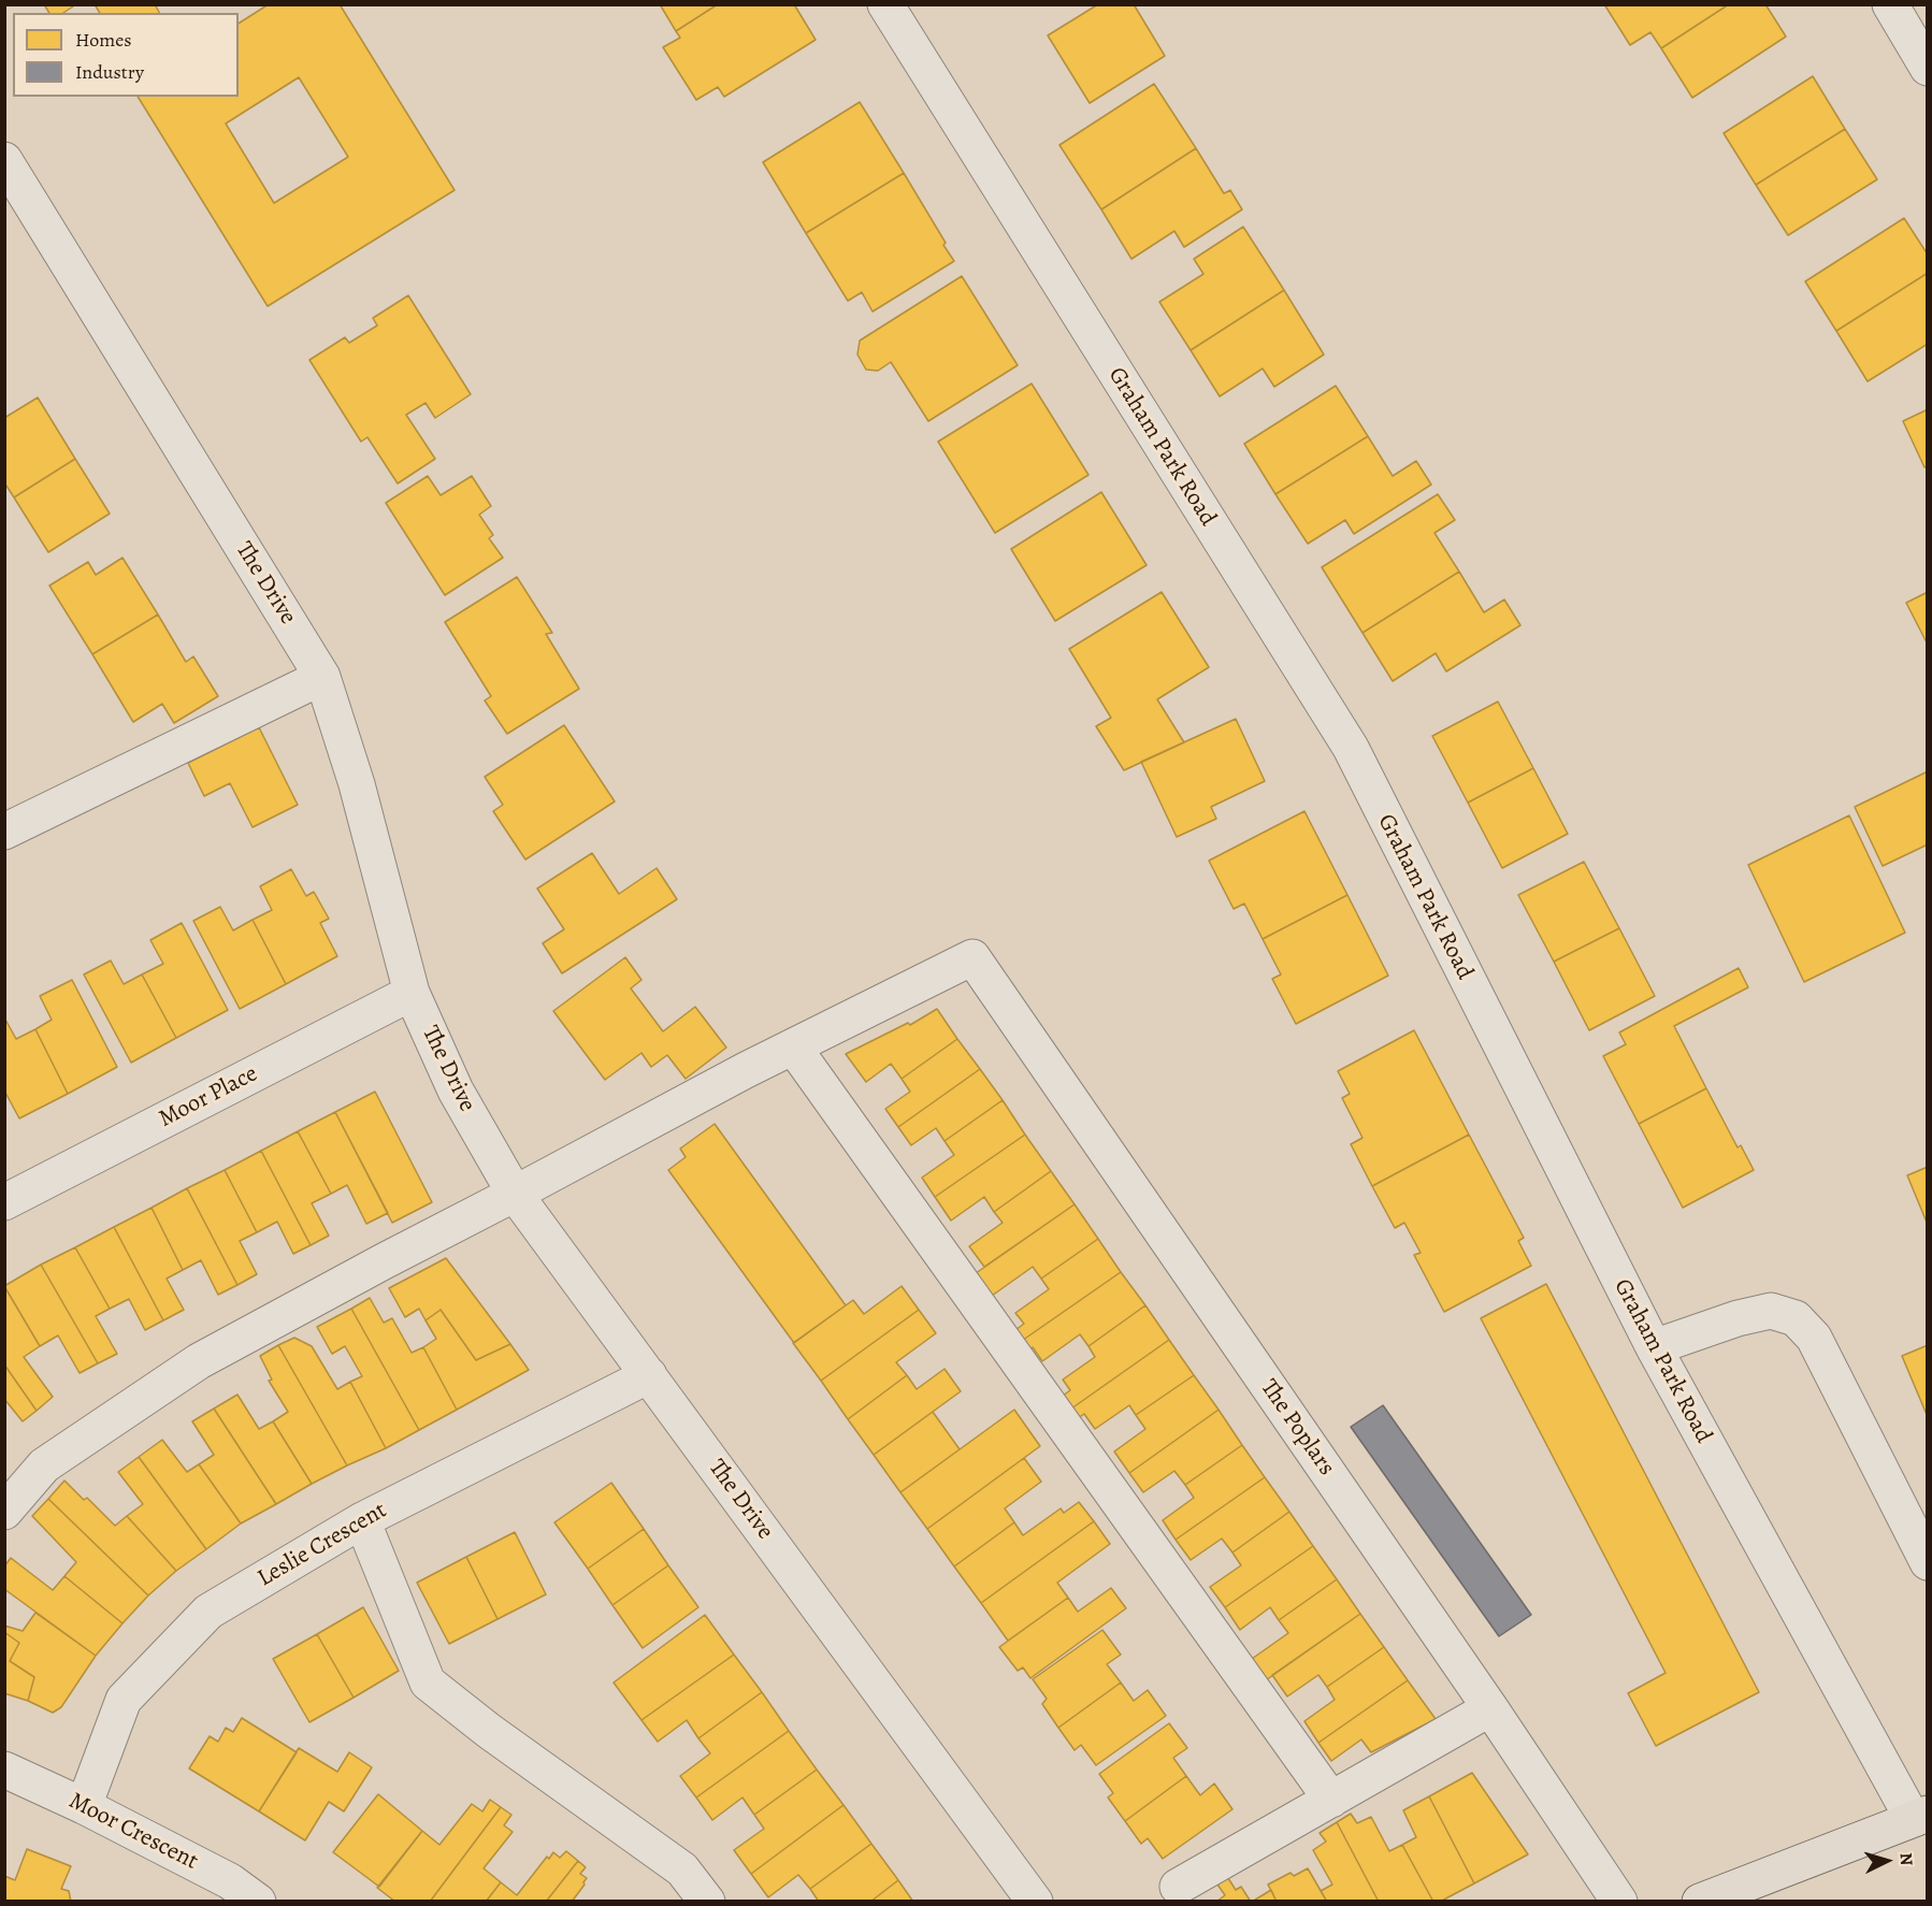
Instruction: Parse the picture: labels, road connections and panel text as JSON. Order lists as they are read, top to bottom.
{
  "streets": {
    "street": [
      "Graham Park Road",
      "The Drive",
      "Moor Place",
      "The Poplars",
      "Leslie Crescent",
      "Moor Crescent"
    ]
  },
  "crossings": [
    ["The Drive", "Moor Place"],
    ["The Drive", "Leslie Crescent"],
    ["Leslie Crescent", "Moor Crescent"]
  ],
  "legend": ["Homes", "Industry"],
  "north": "right"
}
